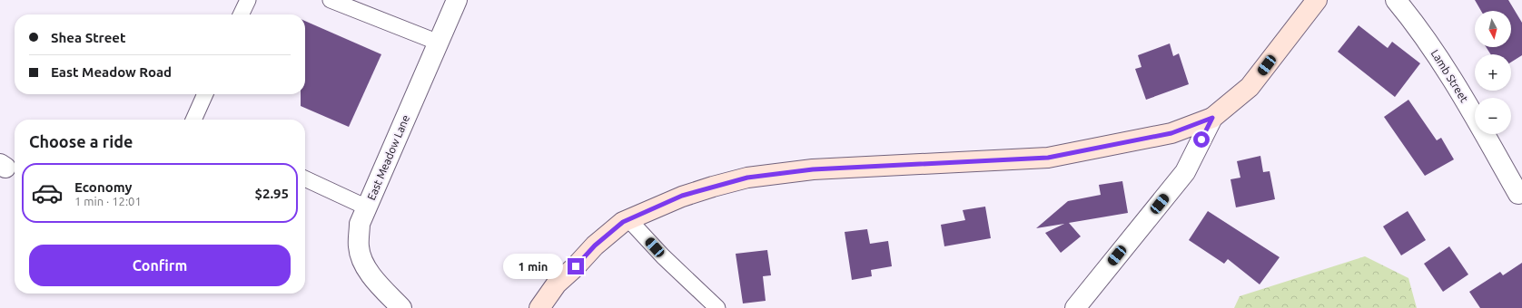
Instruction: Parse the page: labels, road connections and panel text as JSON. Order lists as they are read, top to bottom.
{
  "streets": {
    "street": ["Lamb Street", "East Meadow Lane"]
  },
  "north": "bottom",
  "page": {
    "map_buttons": ["+", "−"],
    "banner": ["Shea Street", "East Meadow Road"],
    "heading": "Choose a ride",
    "list": [
      {
        "name": "Economy",
        "note": "1 min · 12:01",
        "value": "$2.95"
      }
    ],
    "buttons": "Confirm",
    "bubble": "1 min"
  }
}
